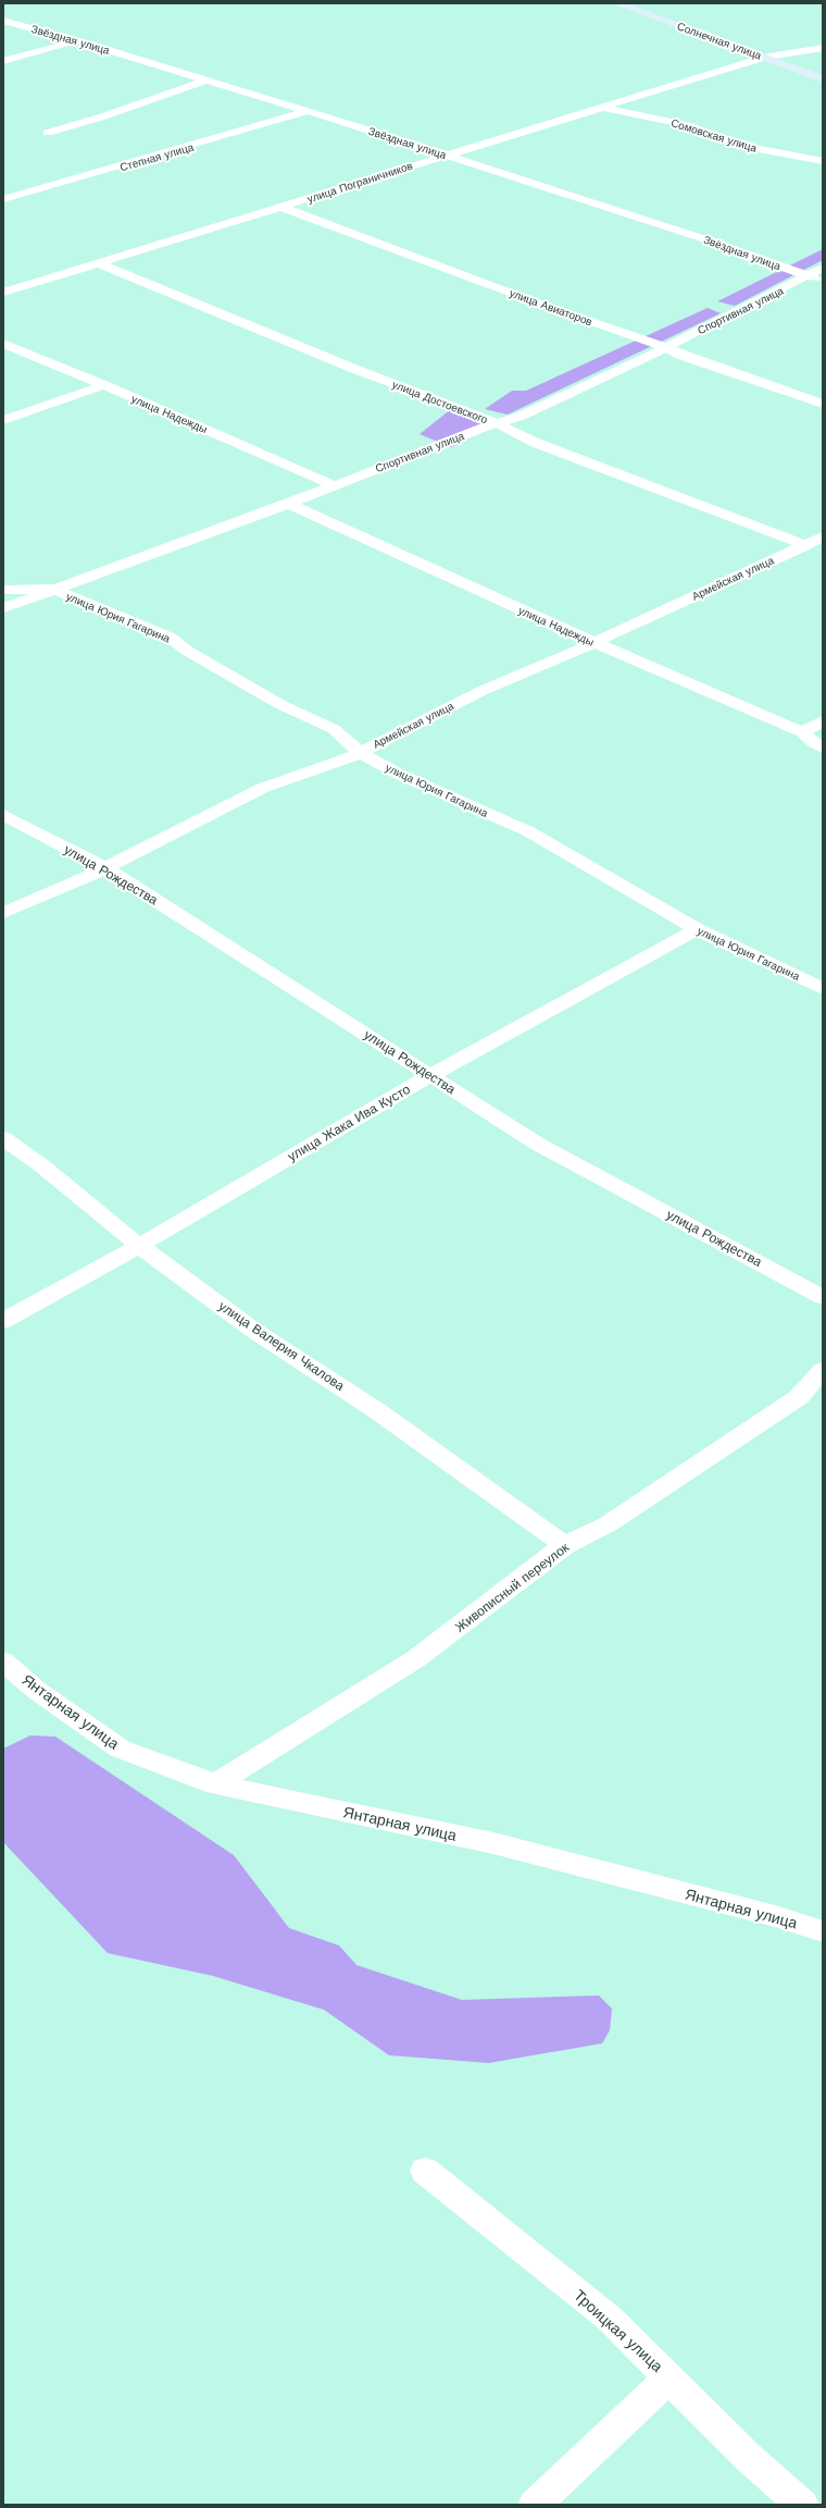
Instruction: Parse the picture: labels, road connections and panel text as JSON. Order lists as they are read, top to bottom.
{
  "streets": {
    "street": [
      "Звёздная улица",
      "Солнечная улица",
      "Сомовская улица",
      "Степная улица",
      "улица Пограничников",
      "улица Авиаторов",
      "Спортивная улица",
      "улица Достоевского",
      "улица Надежды",
      "Армейская улица",
      "улица Юрия Гагарина",
      "улица Рождества",
      "улица Жака Ива Кусто",
      "улица Валерия Чкалова",
      "Живописный переулок",
      "Янтарная улица",
      "Троицкая улица"
    ]
  },
  "crossings": [
    ["Звёздная улица", "Степная улица"],
    ["Звёздная улица", "улица Пограничников"],
    ["Звёздная улица", "Спортивная улица"],
    ["Солнечная улица", "улица Пограничников"],
    ["Сомовская улица", "улица Пограничников"],
    ["улица Пограничников", "улица Авиаторов"],
    ["улица Пограничников", "улица Достоевского"],
    ["улица Авиаторов", "Спортивная улица"],
    ["Спортивная улица", "улица Достоевского"],
    ["Спортивная улица", "улица Надежды"],
    ["Спортивная улица", "улица Юрия Гагарина"],
    ["улица Достоевского", "Армейская улица"],
    ["улица Надежды", "Армейская улица"],
    ["Армейская улица", "улица Юрия Гагарина"],
    ["Армейская улица", "улица Рождества"],
    ["улица Юрия Гагарина", "улица Жака Ива Кусто"],
    ["улица Рождества", "улица Жака Ива Кусто"],
    ["улица Жака Ива Кусто", "улица Валерия Чкалова"],
    ["улица Валерия Чкалова", "Живописный переулок"],
    ["Живописный переулок", "Янтарная улица"]
  ]
}
